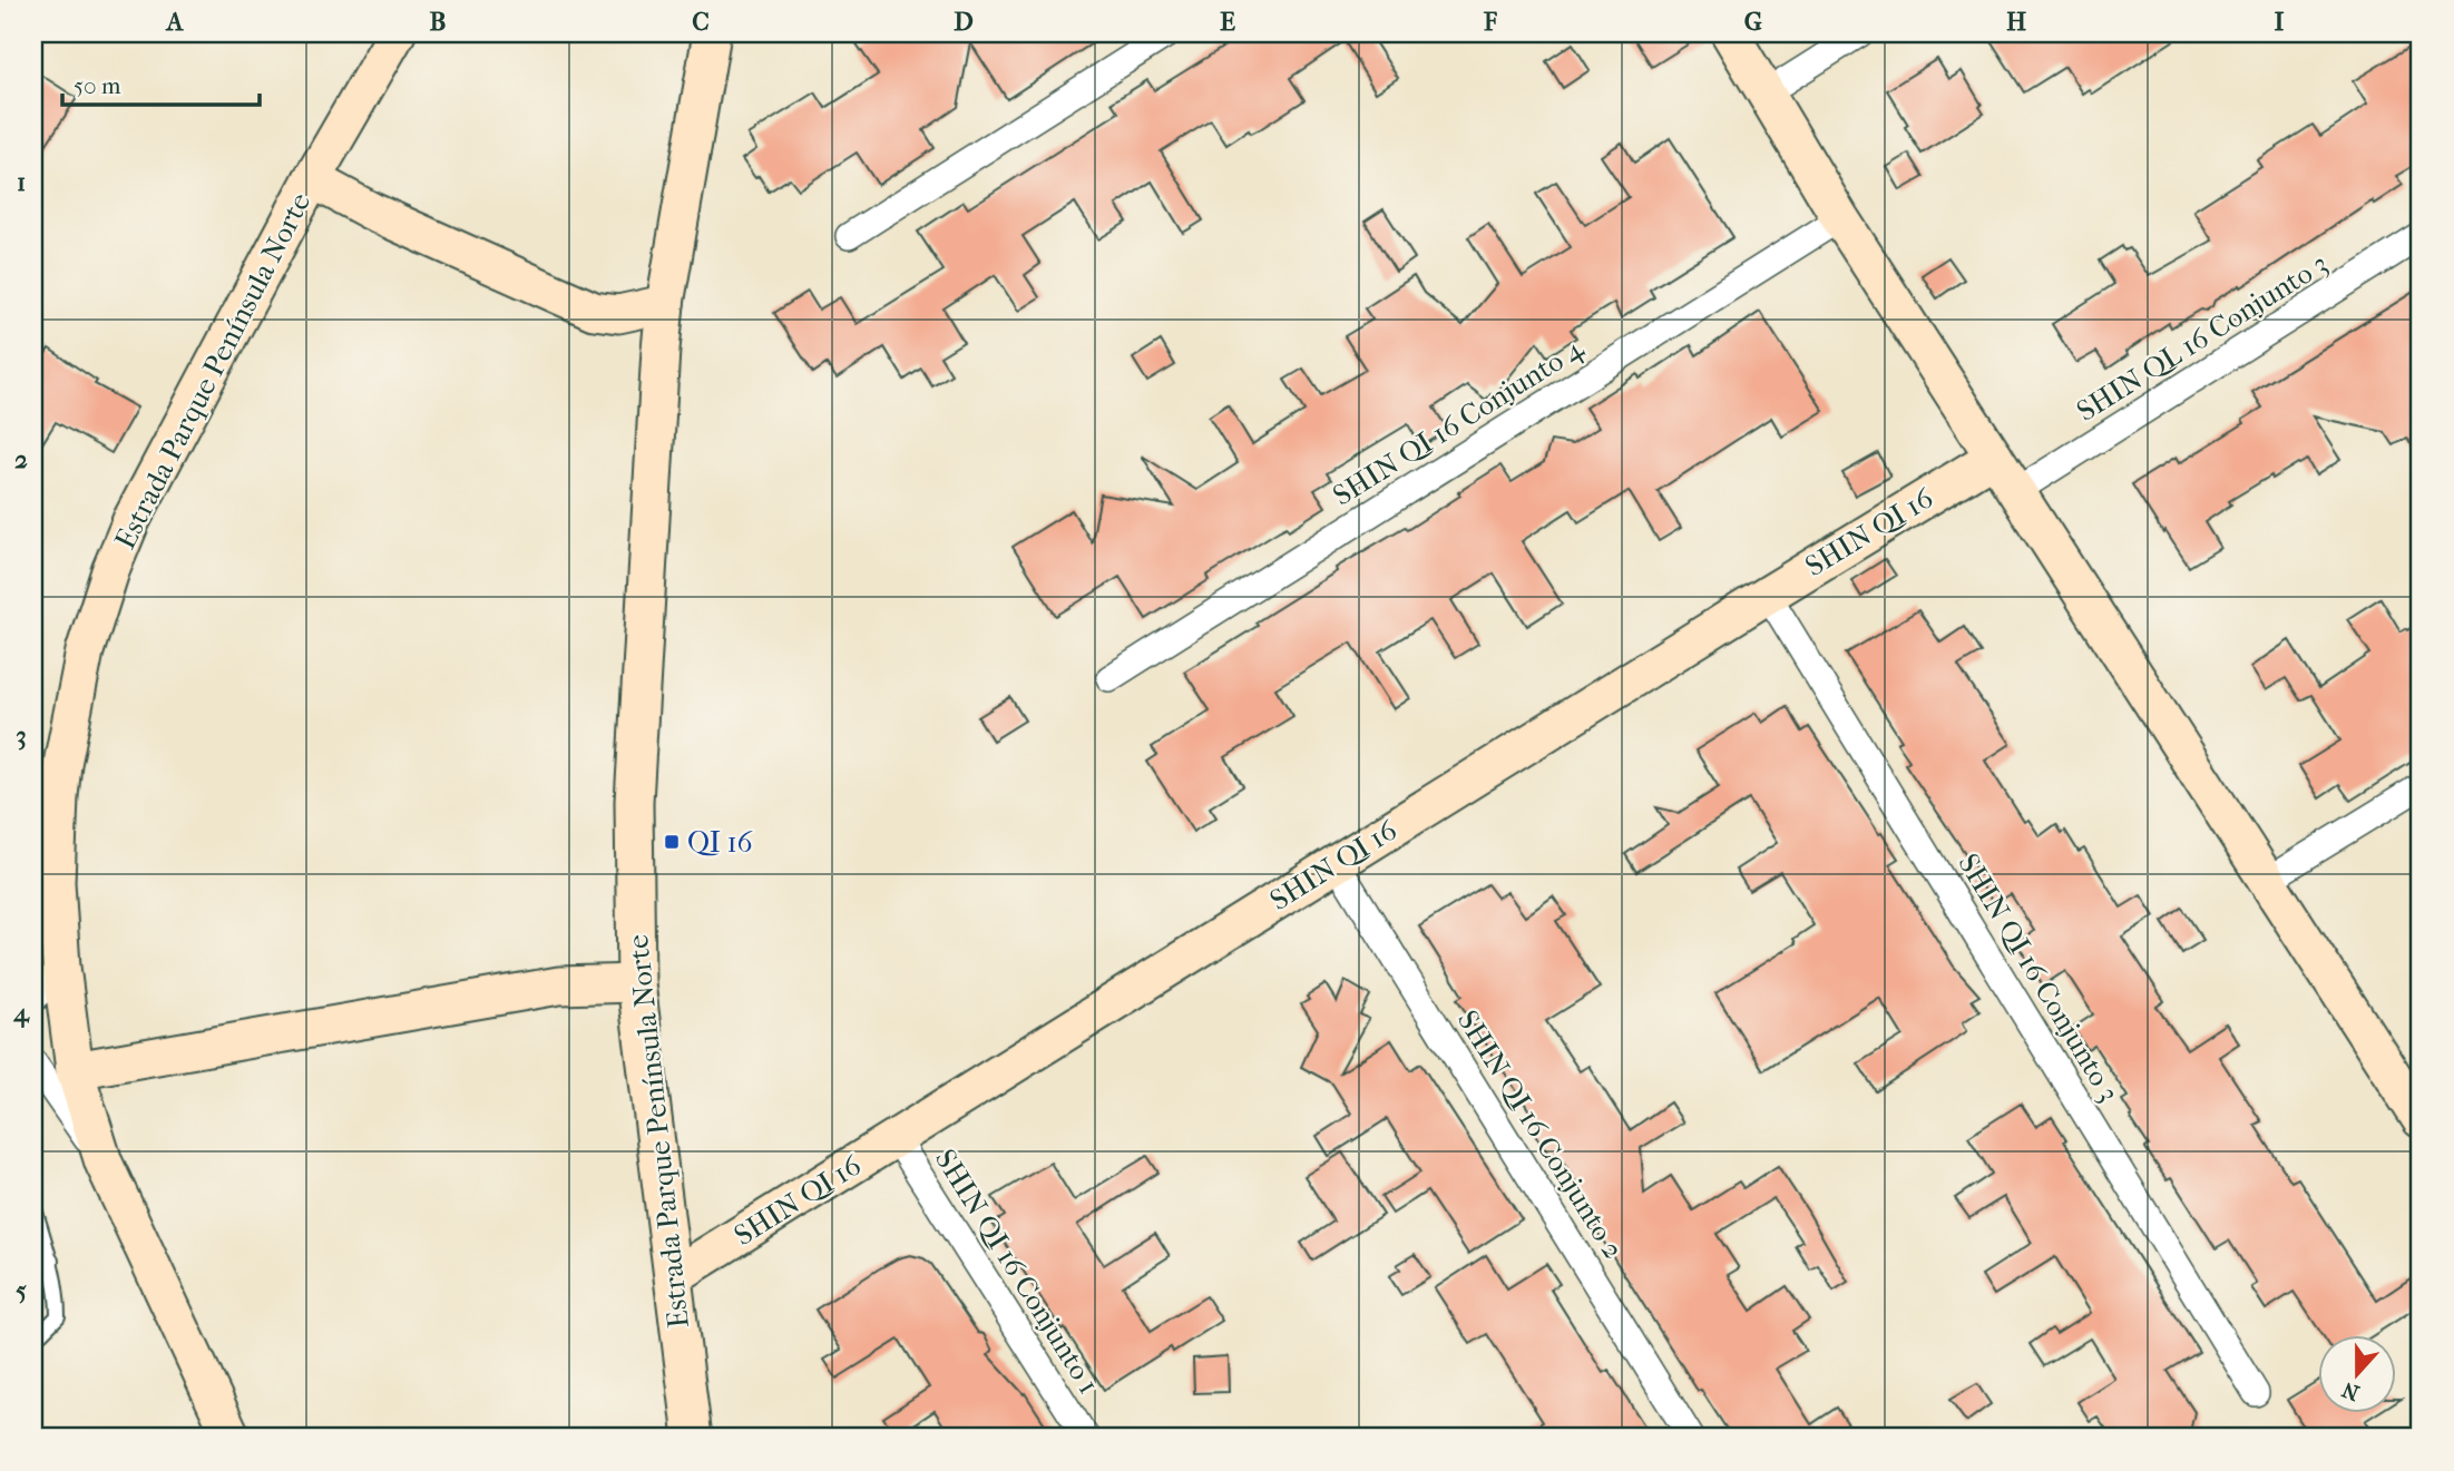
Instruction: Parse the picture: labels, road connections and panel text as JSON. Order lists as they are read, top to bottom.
{
  "streets": {
    "main road": ["Estrada Parque Península Norte", "SHIN QI 16"],
    "street": [
      "SHIN QL 16 Conjunto 3",
      "SHIN QI 16 Conjunto 4",
      "SHIN QI 16 Conjunto 3",
      "SHIN QI 16 Conjunto 2",
      "SHIN QI 16 Conjunto 1"
    ]
  },
  "crossings": [
    ["Estrada Parque Península Norte", "SHIN QI 16"],
    ["SHIN QI 16", "SHIN QI 16 Conjunto 3"],
    ["SHIN QI 16", "SHIN QI 16 Conjunto 2"],
    ["SHIN QI 16", "SHIN QI 16 Conjunto 1"]
  ],
  "places": {
    "transit": ["QI 16"]
  },
  "scale_bar": "50 m",
  "north": "bottom",
  "grid": {
    "columns": [
      "A",
      "B",
      "C",
      "D",
      "E",
      "F",
      "G",
      "H",
      "I"
    ],
    "rows": [
      "1",
      "2",
      "3",
      "4",
      "5"
    ]
  }
}
